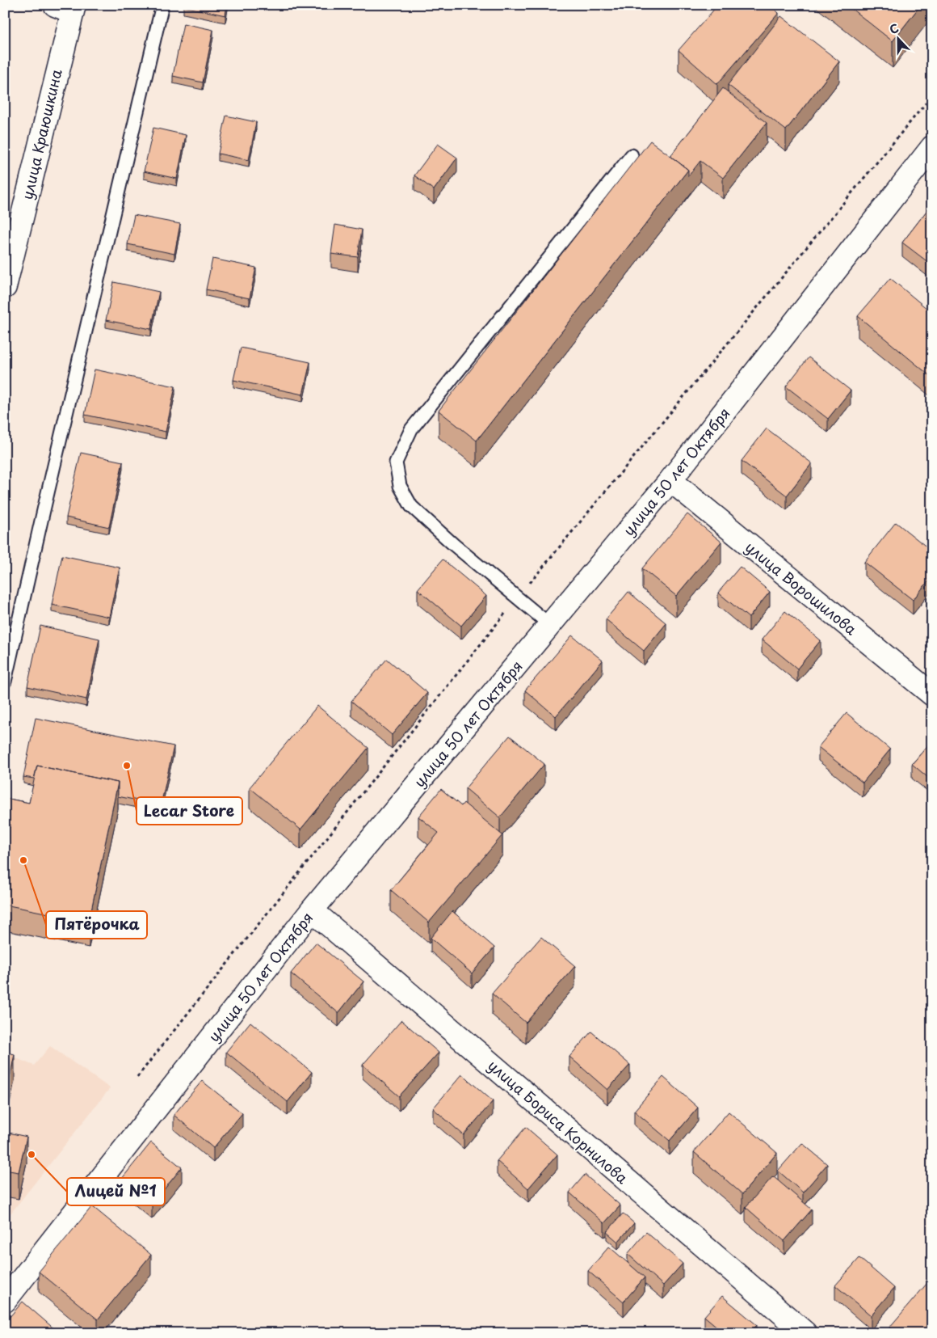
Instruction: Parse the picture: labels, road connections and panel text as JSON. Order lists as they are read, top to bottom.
{
  "streets": {
    "street": [
      "улица Краюшкина",
      "улица 50 лет Октября",
      "улица Ворошилова",
      "улица Бориса Корнилова"
    ]
  },
  "crossings": [
    ["улица 50 лет Октября", "улица Ворошилова"],
    ["улица 50 лет Октября", "улица Бориса Корнилова"]
  ],
  "places": ["Lecar Store", "Пятёрочка", "Лицей №1"],
  "north": "top"
}
